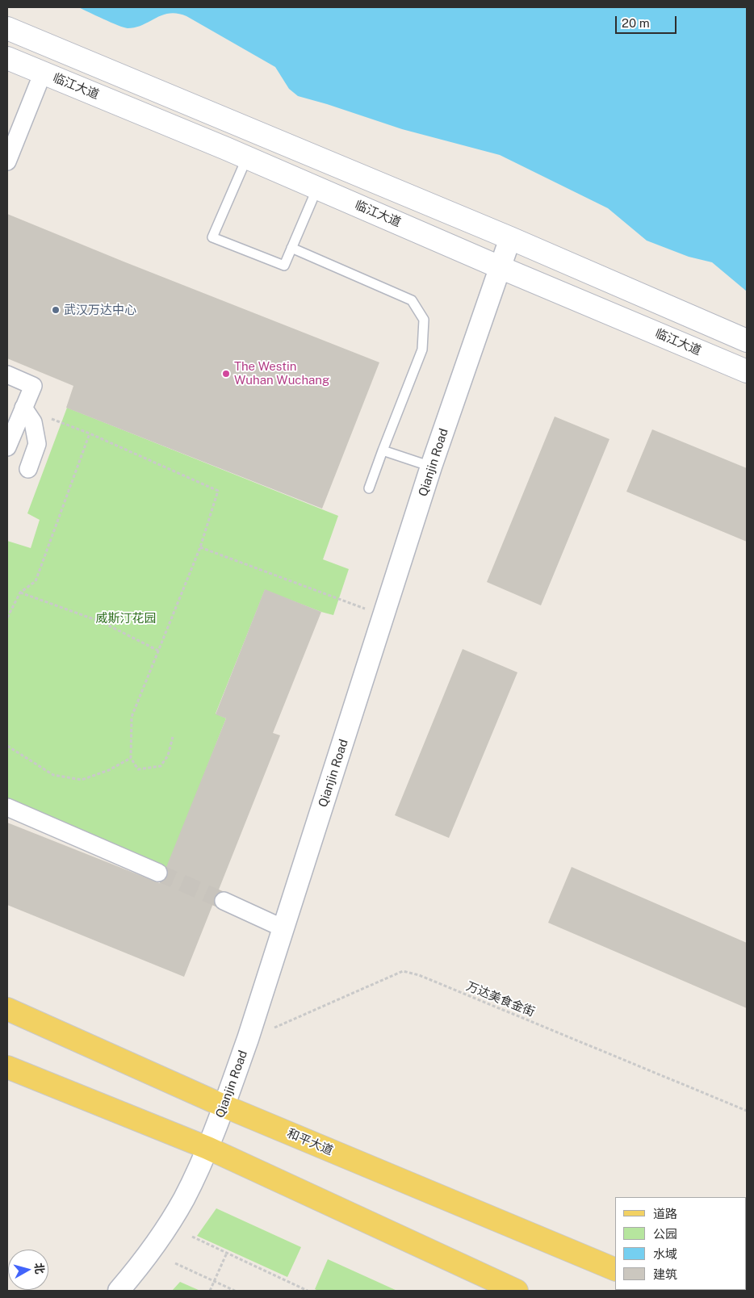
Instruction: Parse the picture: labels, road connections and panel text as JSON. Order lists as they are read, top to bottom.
{
  "streets": {
    "main road": ["临江大道", "和平大道"],
    "street": ["Qianjin Road"],
    "path": ["万达美食金街"]
  },
  "crossings": [
    ["临江大道", "Qianjin Road"],
    ["Qianjin Road", "万达美食金街"],
    ["Qianjin Road", "和平大道"]
  ],
  "parks": ["威斯汀花园"],
  "places": ["武汉万达中心", "The Westin Wuhan Wuchang"],
  "legend": [
    "道路",
    "公园",
    "水域",
    "建筑"
  ],
  "scale_bar": "20 m",
  "north": "right"
}
